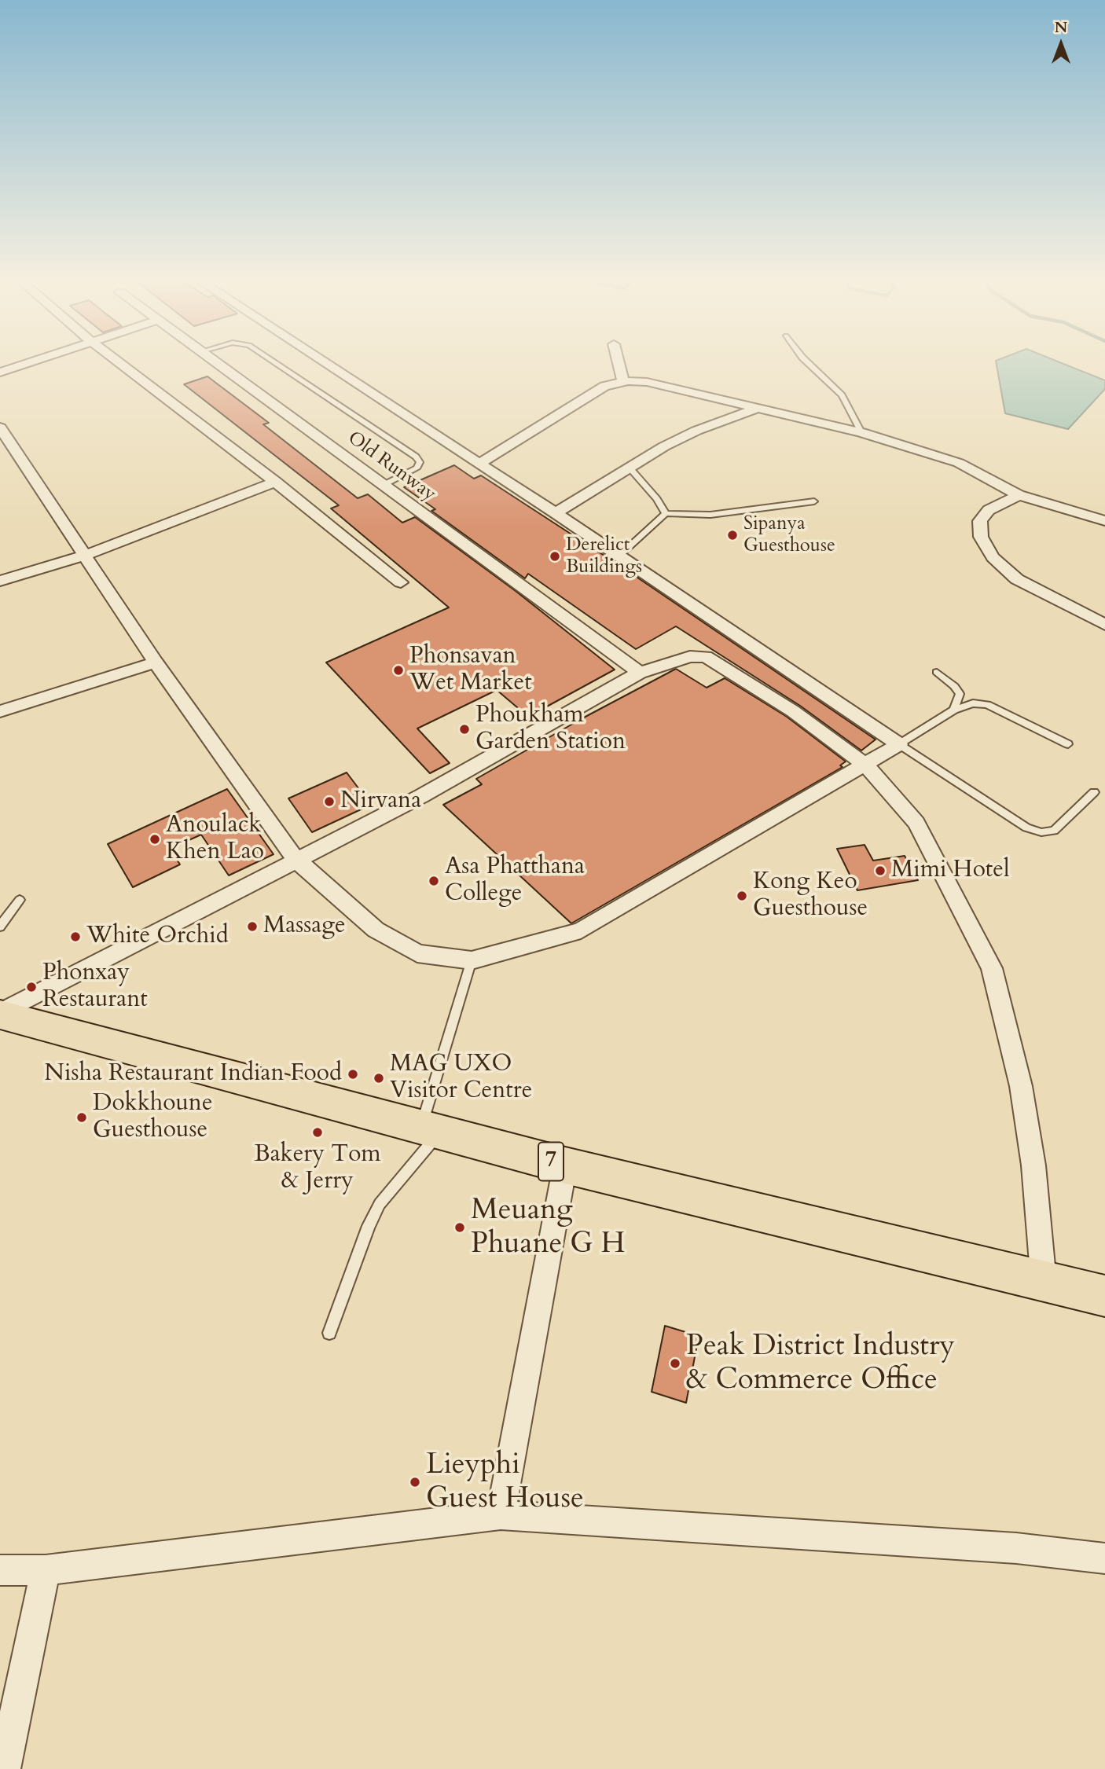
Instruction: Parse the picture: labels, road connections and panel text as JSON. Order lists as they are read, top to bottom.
{
  "streets": {
    "highway": ["7"],
    "street": ["Old Runway"]
  },
  "places": [
    "Sipanya Guesthouse",
    "Derelict Buildings",
    "Phonsavan Wet Market",
    "Phoukham Garden Station",
    "Nirvana",
    "Anoulack Khen Lao",
    "Mimi Hotel",
    "Asa Phatthana College",
    "Kong Keo Guesthouse",
    "Massage",
    "White Orchid",
    "Phonxay Restaurant",
    "Nisha Restaurant Indian Food",
    "MAG UXO Visitor Centre",
    "Dokkhoune Guesthouse",
    "Bakery Tom & Jerry",
    "Meuang Phuane G H",
    "Peak District Industry & Commerce Office",
    "Lieyphi Guest House"
  ],
  "north": "top"
}
